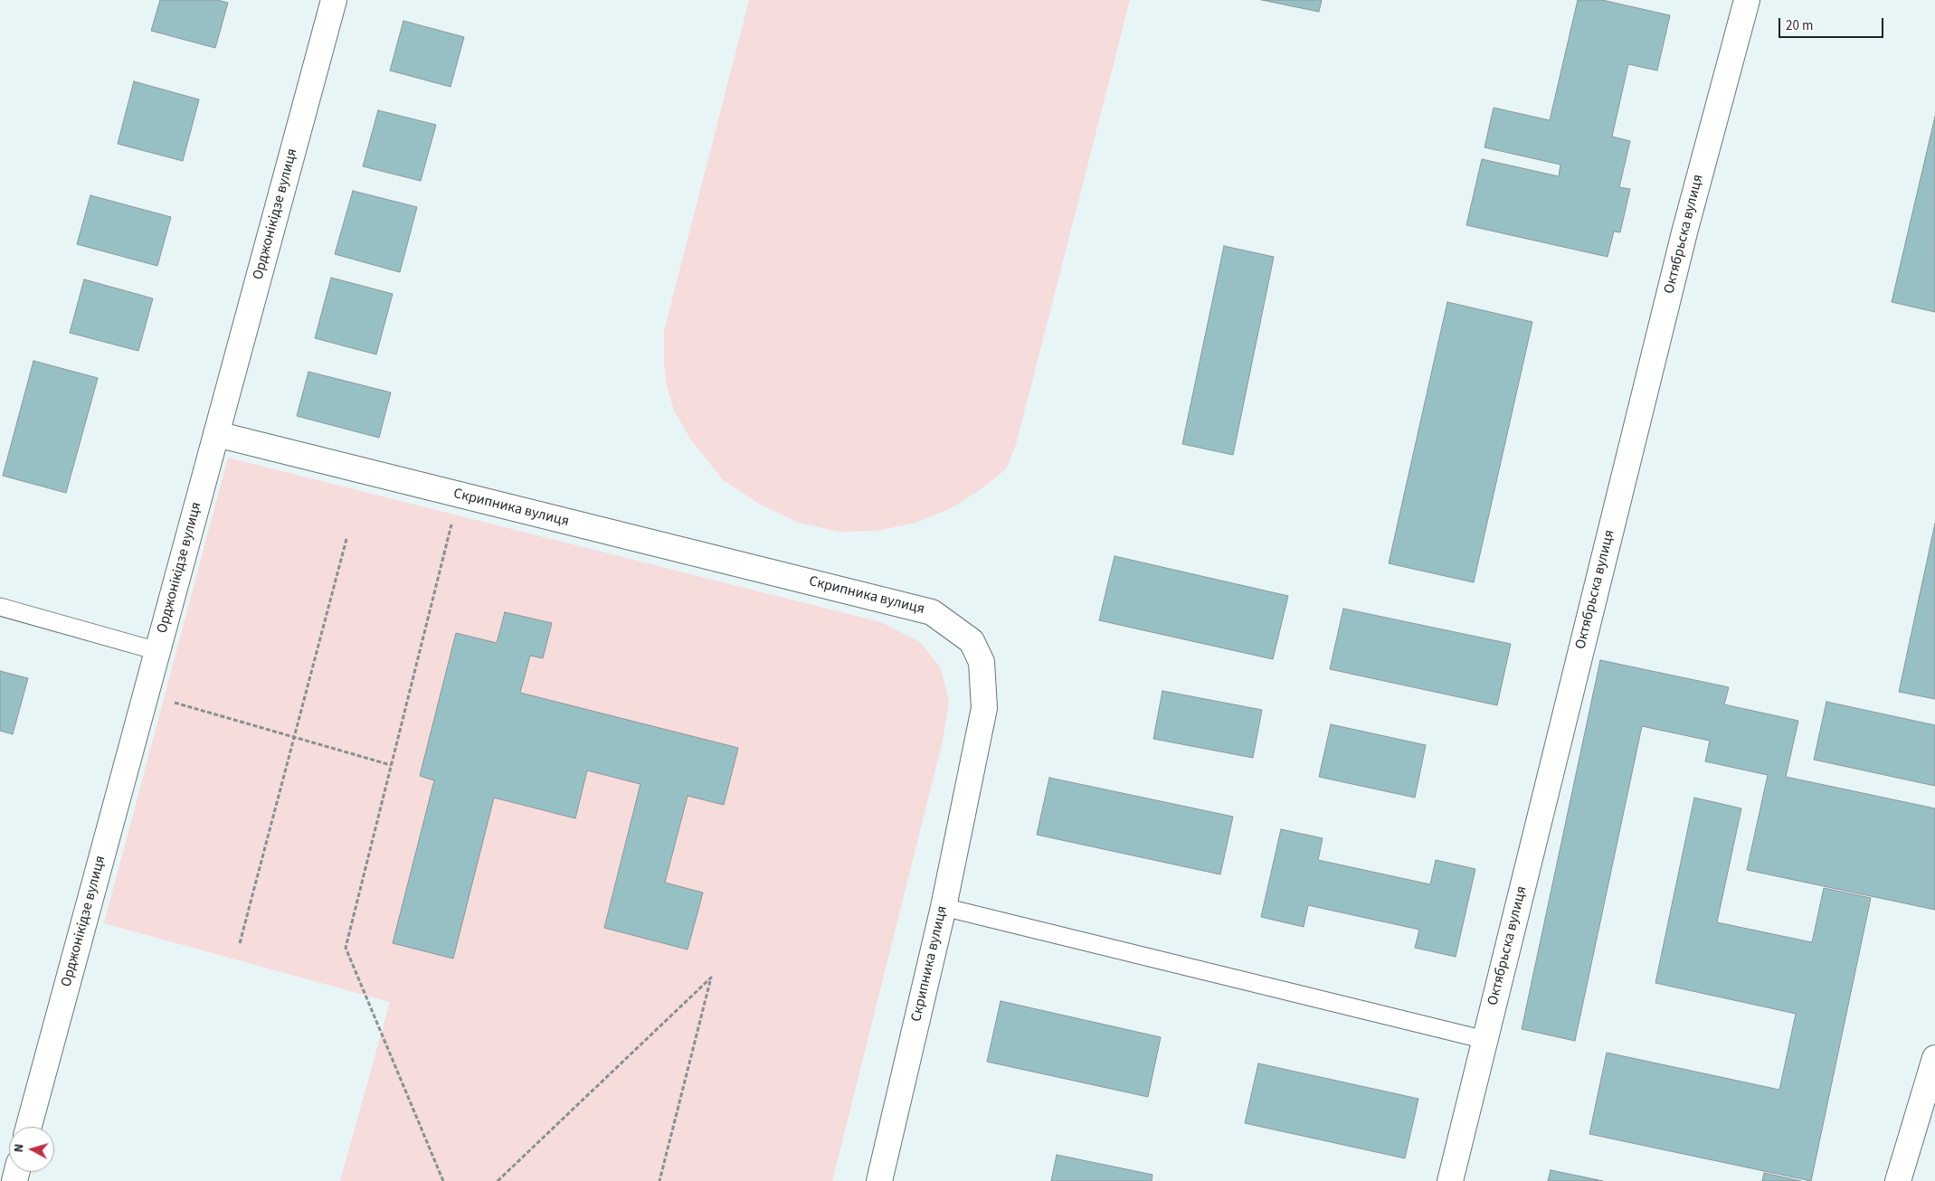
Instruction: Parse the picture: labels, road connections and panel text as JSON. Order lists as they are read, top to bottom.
{
  "streets": {
    "main road": ["Орджонікідзе вулиця", "Октябрьска вулиця", "Скрипника вулиця"]
  },
  "crossings": [
    ["Орджонікідзе вулиця", "Скрипника вулиця"]
  ],
  "scale_bar": "20 m",
  "north": "left"
}
